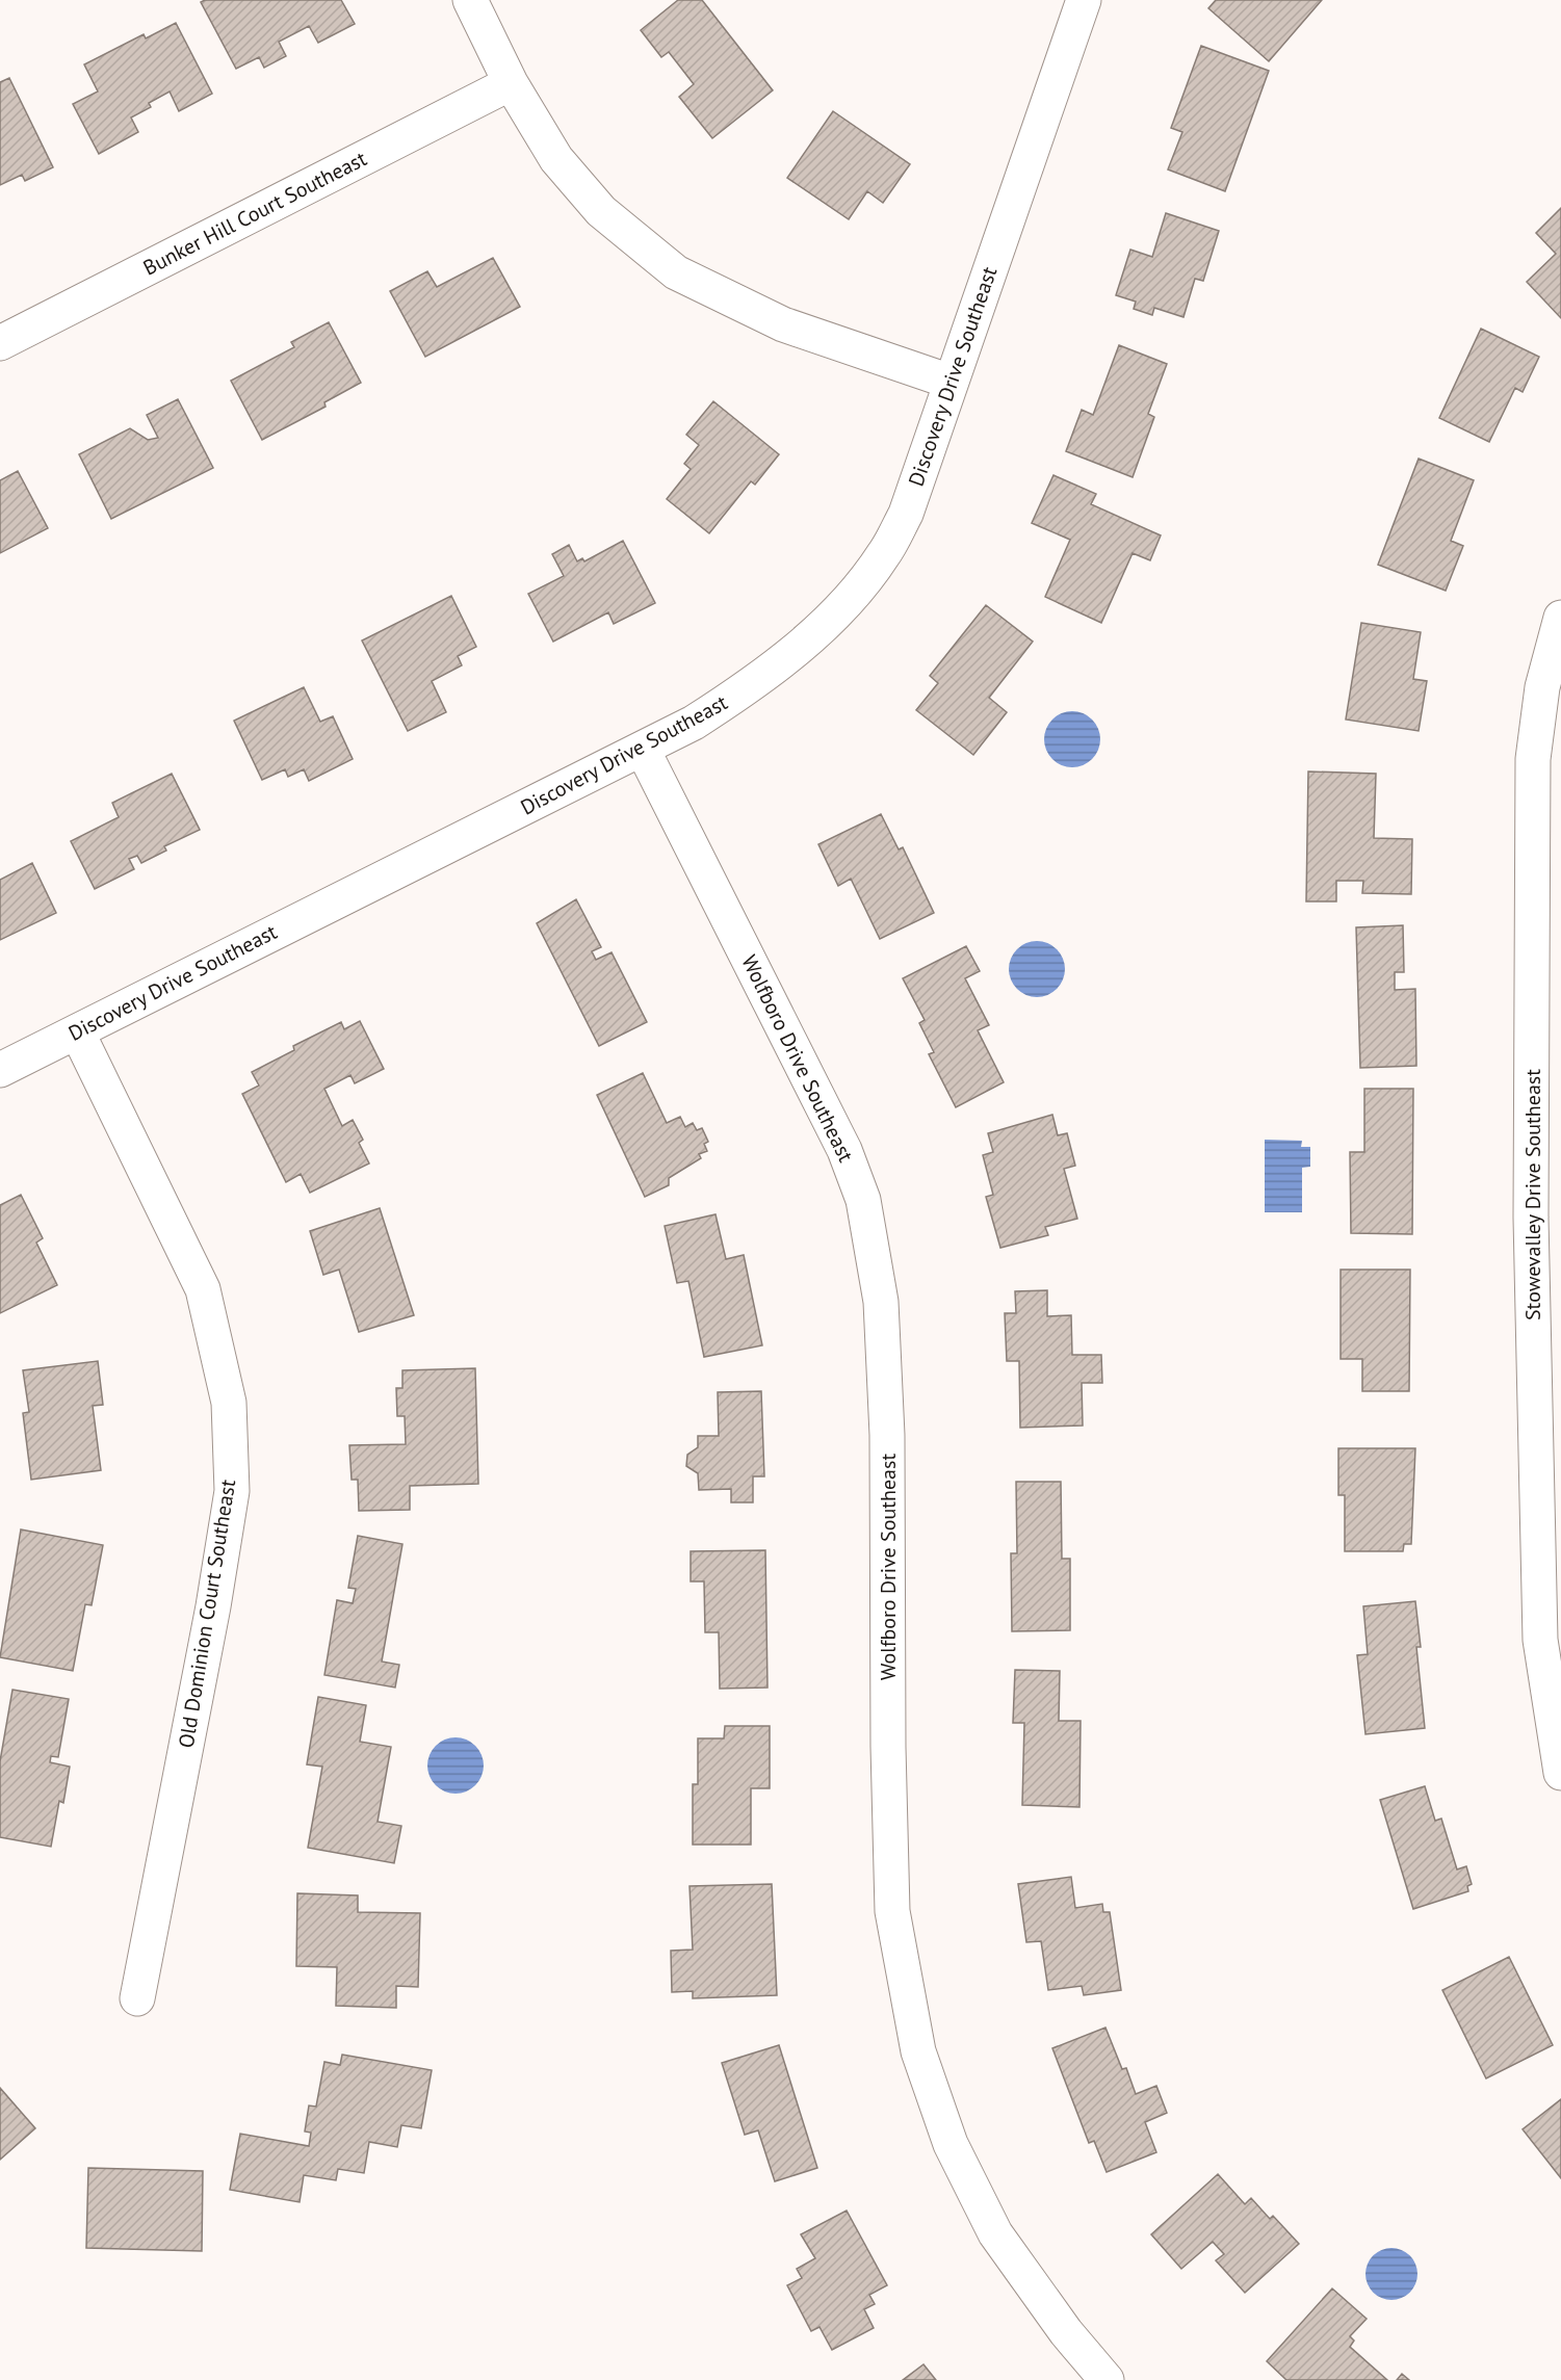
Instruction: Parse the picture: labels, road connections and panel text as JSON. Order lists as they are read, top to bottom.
{
  "streets": {
    "street": [
      "Bunker Hill Court Southeast",
      "Discovery Drive Southeast",
      "Wolfboro Drive Southeast",
      "Stowevalley Drive Southeast",
      "Old Dominion Court Southeast"
    ]
  },
  "crossings": [
    ["Discovery Drive Southeast", "Wolfboro Drive Southeast"],
    ["Discovery Drive Southeast", "Old Dominion Court Southeast"]
  ]
}
